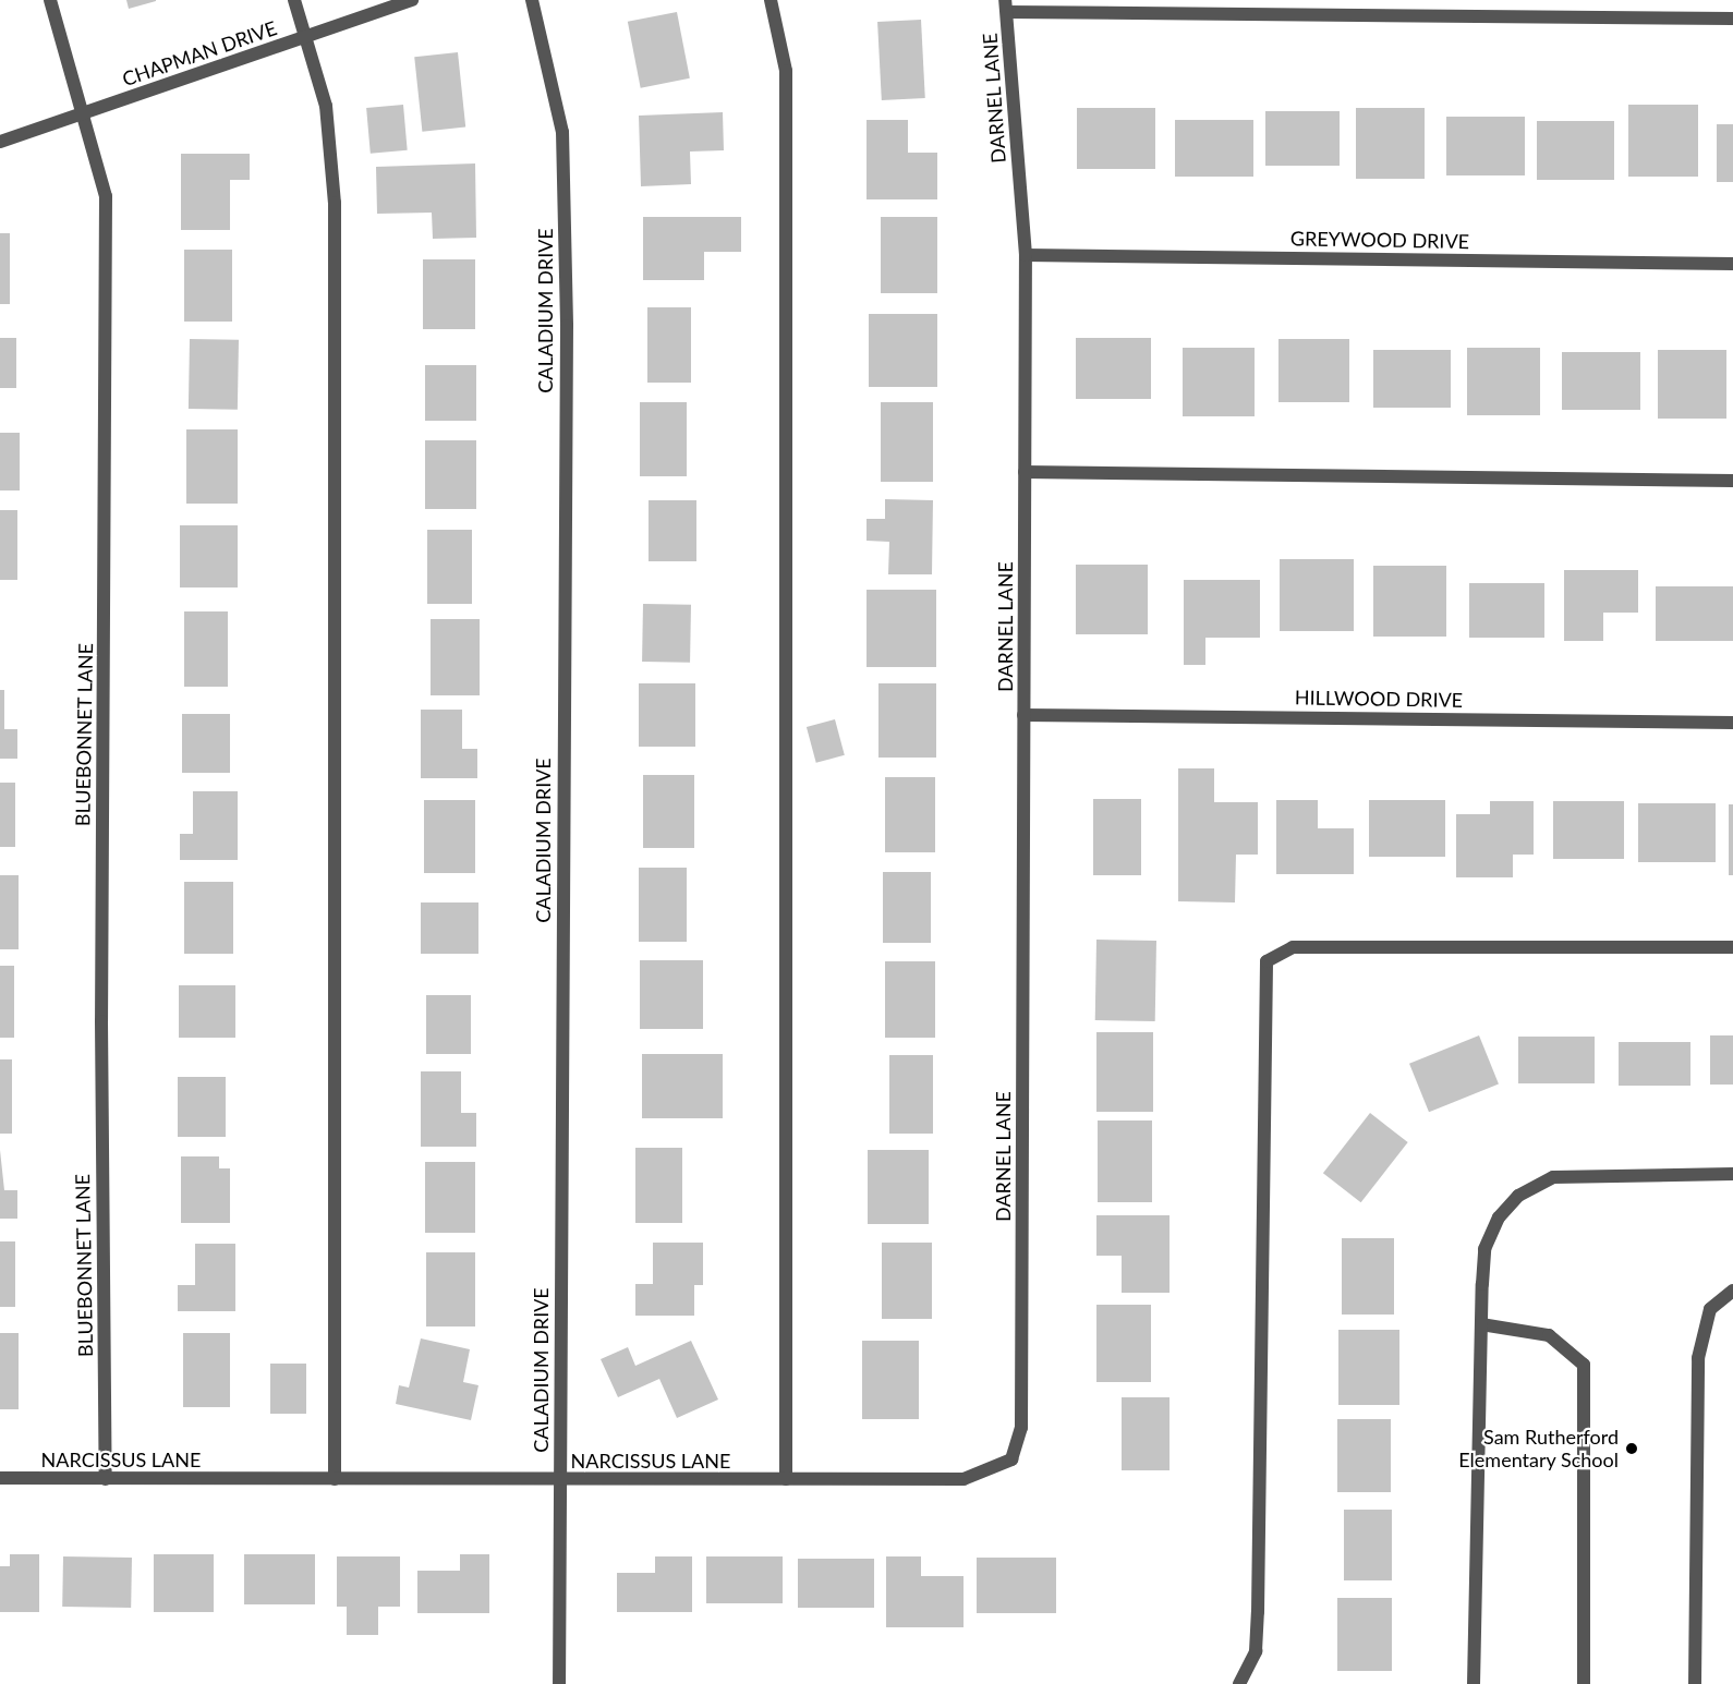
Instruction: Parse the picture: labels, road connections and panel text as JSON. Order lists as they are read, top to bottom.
{
  "streets": {
    "street": [
      "CHAPMAN DRIVE",
      "DARNEL LANE",
      "GREYWOOD DRIVE",
      "CALADIUM DRIVE",
      "HILLWOOD DRIVE",
      "BLUEBONNET LANE",
      "NARCISSUS LANE"
    ]
  },
  "crossings": [
    ["CHAPMAN DRIVE", "BLUEBONNET LANE"],
    ["DARNEL LANE", "GREYWOOD DRIVE"],
    ["DARNEL LANE", "HILLWOOD DRIVE"],
    ["DARNEL LANE", "NARCISSUS LANE"],
    ["CALADIUM DRIVE", "NARCISSUS LANE"],
    ["BLUEBONNET LANE", "NARCISSUS LANE"]
  ],
  "places": ["Sam Rutherford Elementary School"]
}
